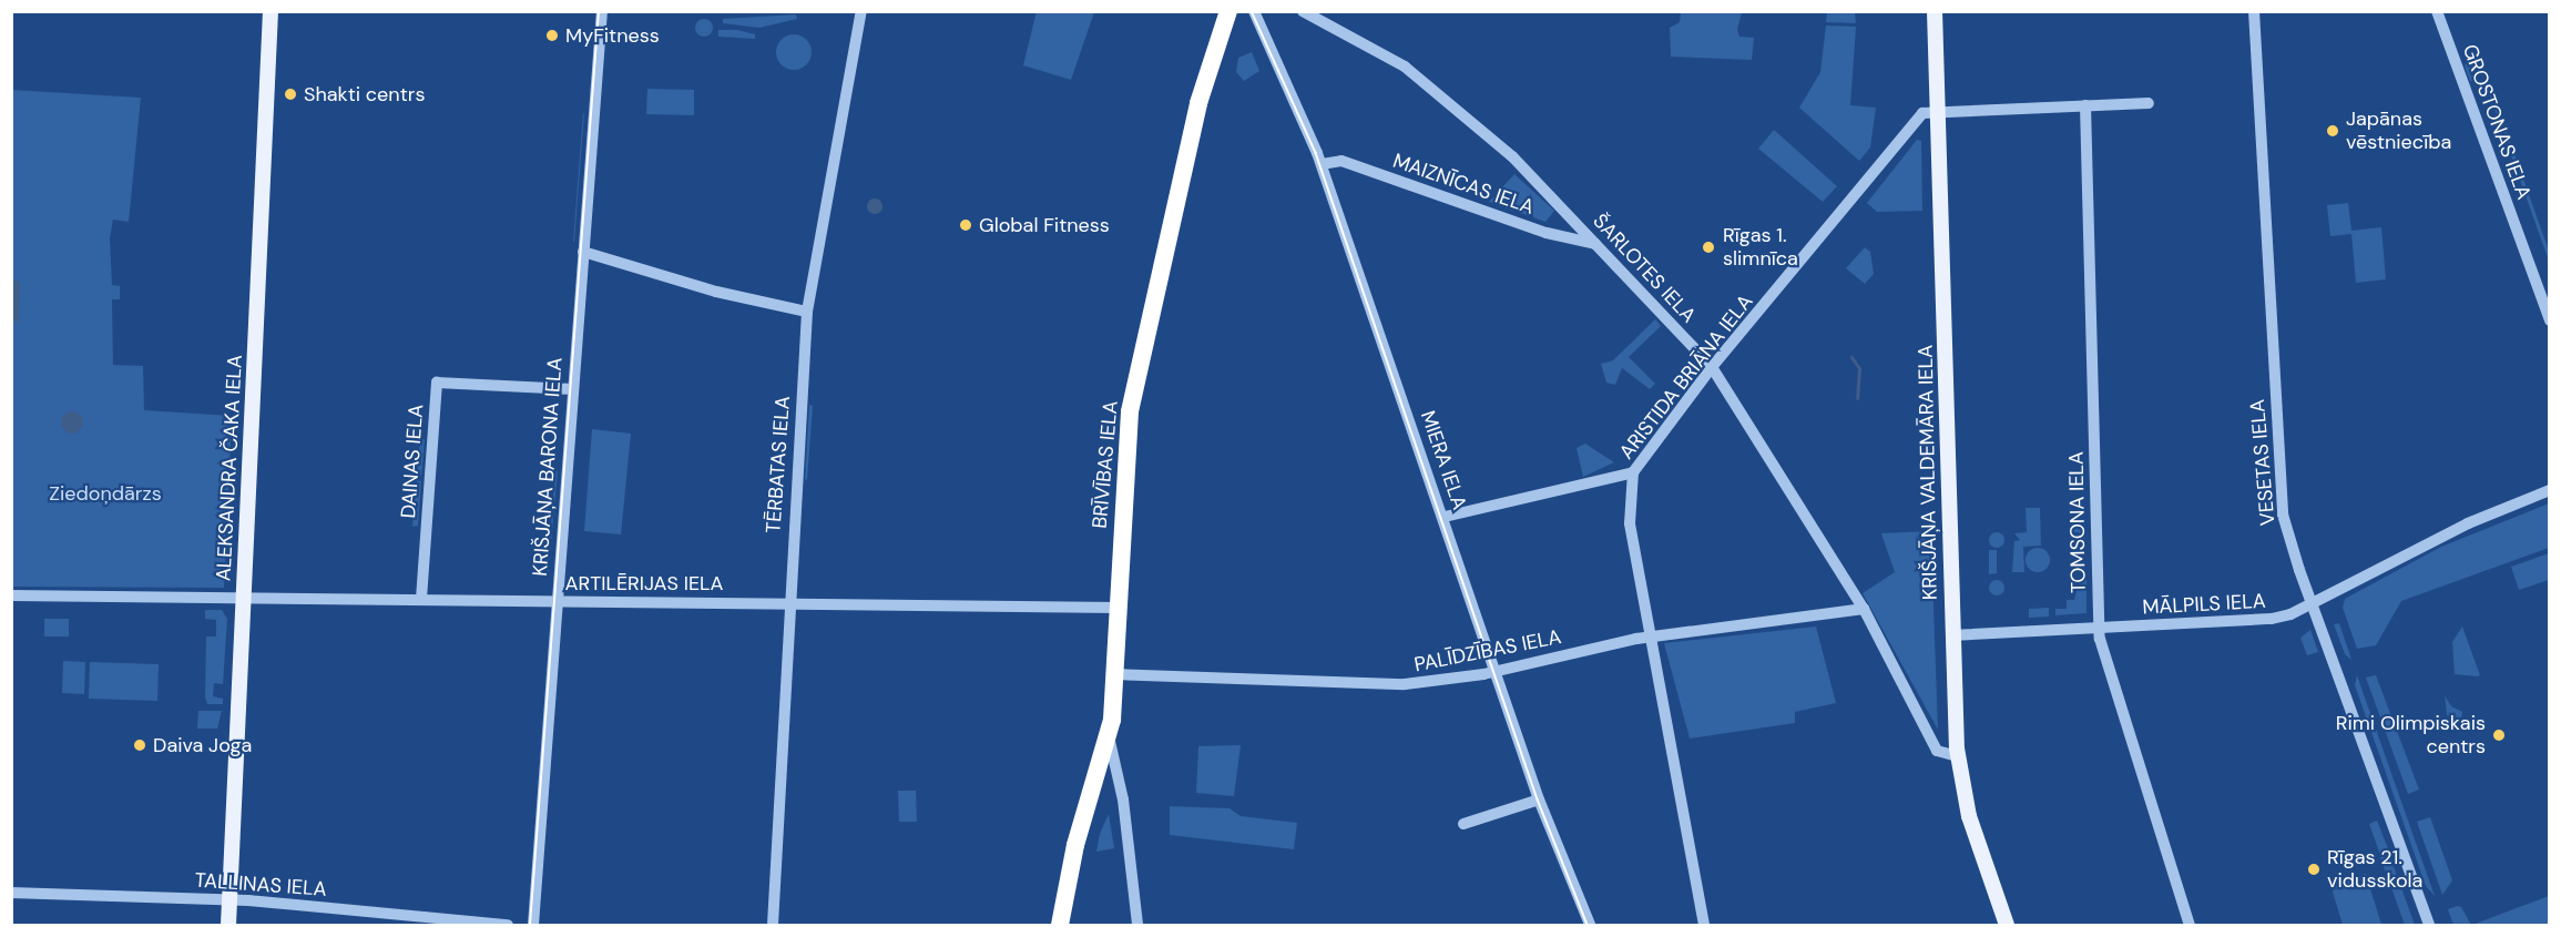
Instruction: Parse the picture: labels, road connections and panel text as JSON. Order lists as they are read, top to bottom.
{
  "streets": {
    "highway": ["BRĪVĪBAS IELA"],
    "main road": ["ALEKSANDRA ČAKA IELA", "KRIŠJĀŅA VALDEMĀRA IELA"],
    "street": [
      "GROSTONAS IELA",
      "MAIZNĪCAS IELA",
      "ŠARLOTES IELA",
      "ARISTIDA BRIĀNA IELA",
      "MIERA IELA",
      "DAINAS IELA",
      "VESETAS IELA",
      "TĒRBATAS IELA",
      "KRIŠJĀŅA BARONA IELA",
      "TOMSONA IELA",
      "ARTILĒRIJAS IELA",
      "MĀLPILS IELA",
      "PALĪDZĪBAS IELA",
      "TALLINAS IELA"
    ]
  },
  "crossings": [
    ["MAIZNĪCAS IELA", "ŠARLOTES IELA"],
    ["MAIZNĪCAS IELA", "MIERA IELA"],
    ["ŠARLOTES IELA", "ARISTIDA BRIĀNA IELA"],
    ["ŠARLOTES IELA", "KRIŠJĀŅA VALDEMĀRA IELA"],
    ["ŠARLOTES IELA", "PALĪDZĪBAS IELA"],
    ["ARISTIDA BRIĀNA IELA", "KRIŠJĀŅA VALDEMĀRA IELA"],
    ["ARISTIDA BRIĀNA IELA", "PALĪDZĪBAS IELA"],
    ["MIERA IELA", "PALĪDZĪBAS IELA"],
    ["DAINAS IELA", "KRIŠJĀŅA BARONA IELA"],
    ["DAINAS IELA", "ARTILĒRIJAS IELA"],
    ["VESETAS IELA", "MĀLPILS IELA"],
    ["TĒRBATAS IELA", "ARTILĒRIJAS IELA"],
    ["BRĪVĪBAS IELA", "ARTILĒRIJAS IELA"],
    ["BRĪVĪBAS IELA", "PALĪDZĪBAS IELA"],
    ["KRIŠJĀŅA BARONA IELA", "ARTILĒRIJAS IELA"],
    ["ALEKSANDRA ČAKA IELA", "ARTILĒRIJAS IELA"],
    ["ALEKSANDRA ČAKA IELA", "TALLINAS IELA"],
    ["KRIŠJĀŅA VALDEMĀRA IELA", "MĀLPILS IELA"],
    ["TOMSONA IELA", "MĀLPILS IELA"]
  ],
  "parks": ["Ziedoņdārzs"],
  "places": [
    "MyFitness",
    "Shakti centrs",
    "Japānas vēstniecība",
    "Global Fitness",
    "Rīgas 1. slimnīca",
    "Rimi Olimpiskais centrs",
    "Daiva Joga",
    "Rīgas 21. vidusskola"
  ]
}
